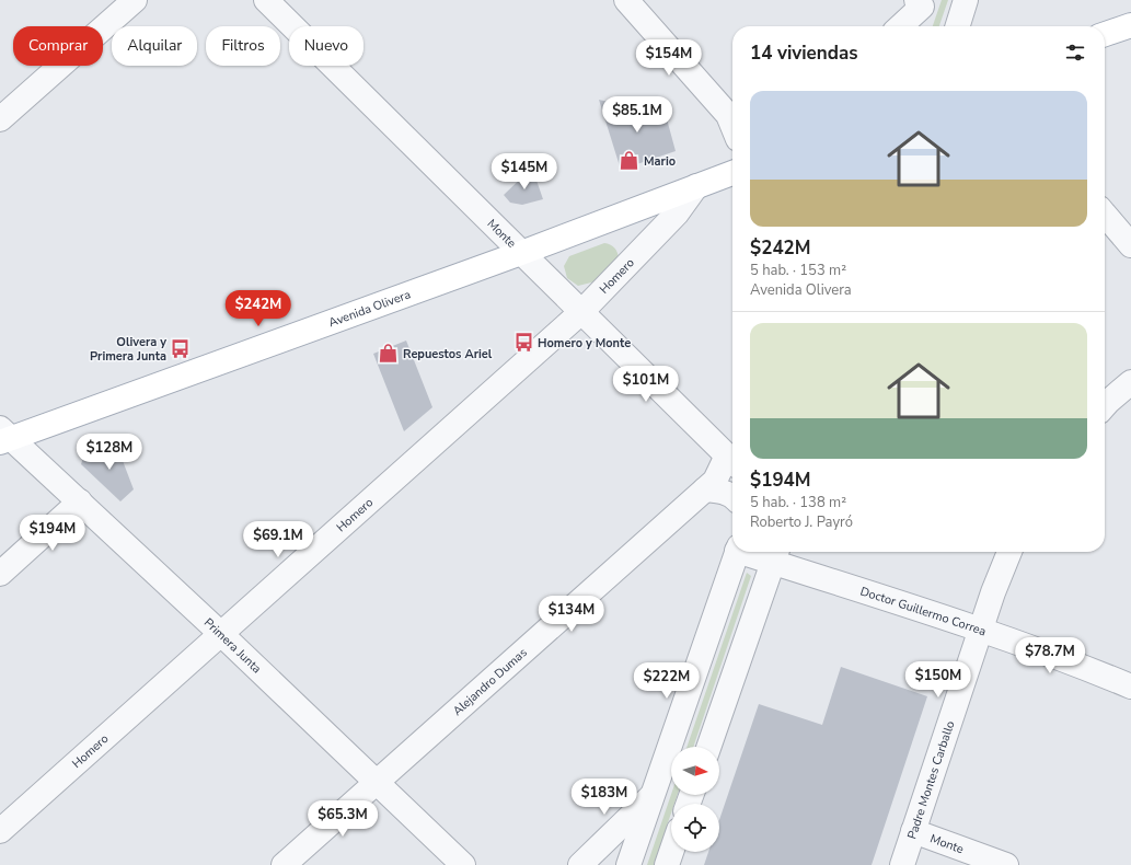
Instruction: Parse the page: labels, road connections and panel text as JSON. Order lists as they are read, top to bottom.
{
  "streets": {
    "main road": ["Avenida Olivera"],
    "street": [
      "Monte",
      "Homero",
      "Doctor Guillermo Correa",
      "Primera Junta",
      "Alejandro Dumas",
      "Padre Montes Carballo"
    ]
  },
  "crossings": [
    ["Monte", "Homero"],
    ["Monte", "Avenida Olivera"],
    ["Monte", "Alejandro Dumas"],
    ["Monte", "Padre Montes Carballo"],
    ["Homero", "Avenida Olivera"],
    ["Homero", "Primera Junta"],
    ["Avenida Olivera", "Primera Junta"],
    ["Doctor Guillermo Correa", "Padre Montes Carballo"],
    ["Primera Junta", "Alejandro Dumas"]
  ],
  "places": {
    "shop": ["Mario", "Repuestos Ariel"],
    "bus stop": ["Homero y Monte", "Olivera y Primera Junta"]
  },
  "north": "right",
  "page": {
    "chip": [
      "Comprar",
      "Alquilar",
      "Filtros",
      "Nuevo"
    ],
    "heading": "14 viviendas",
    "price": [
      "$154M",
      "$85.1M",
      "$145M",
      "$242M",
      "$101M",
      "$128M",
      "$194M",
      "$69.1M",
      "$134M",
      "$78.7M",
      "$150M",
      "$222M",
      "$183M",
      "$65.3M"
    ],
    "list": [
      {
        "name": "$242M",
        "note": "5 hab. · 153 m² · Avenida Olivera"
      },
      {
        "name": "$194M",
        "note": "5 hab. · 138 m² · Roberto J. Payró"
      }
    ]
  }
}
